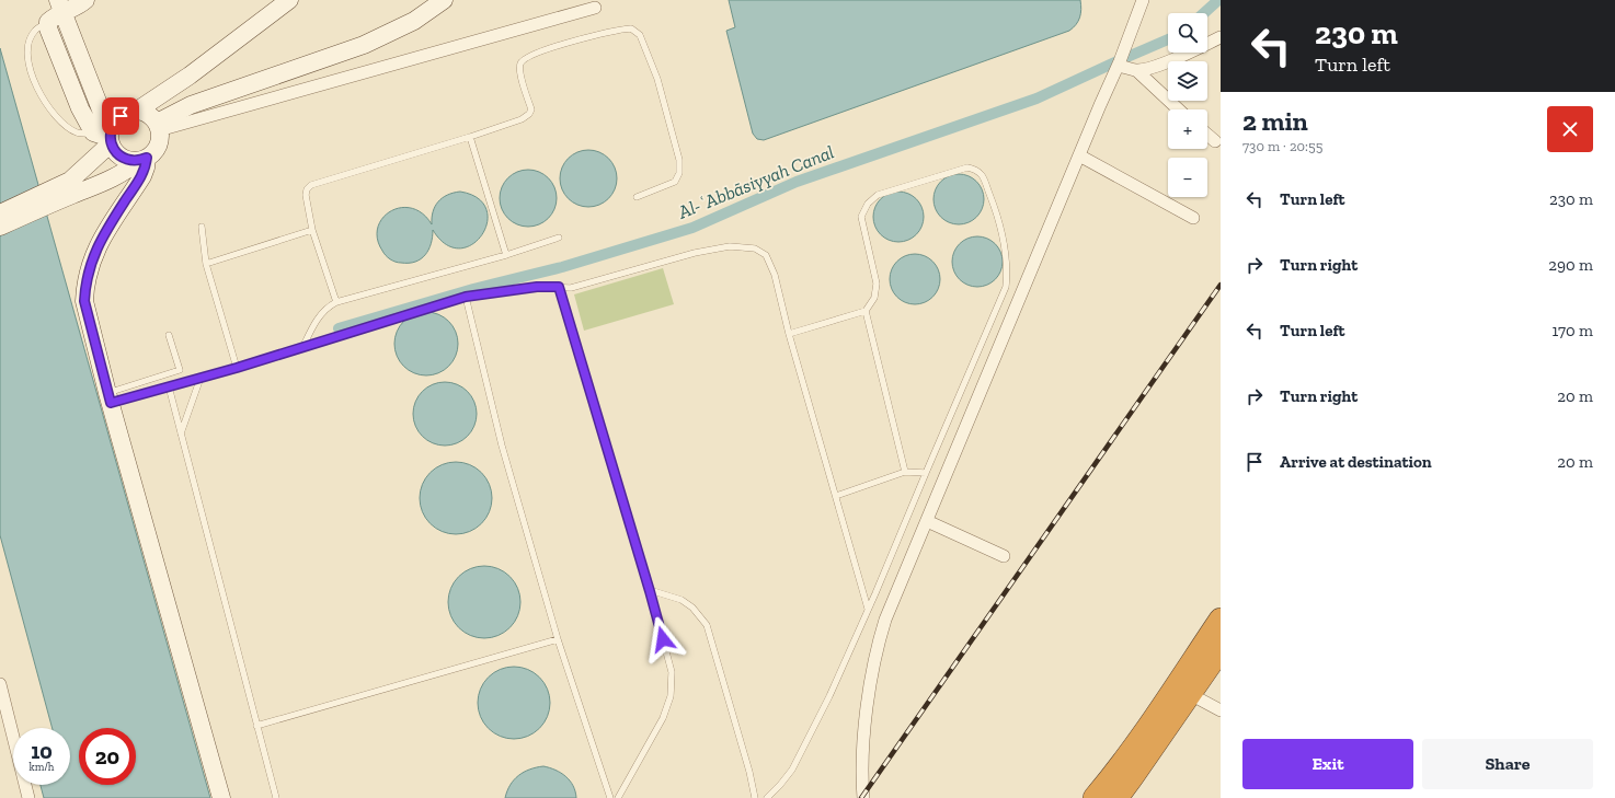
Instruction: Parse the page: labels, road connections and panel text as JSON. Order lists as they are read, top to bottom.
{
  "water": ["Al-ʿAbbāsiyyah Canal"],
  "page": {
    "turn": ["230 m", "Turn left"],
    "map_buttons": ["+", "−"],
    "heading": ["2 min", "730 m · 20:55"],
    "list": [
      {
        "name": "Turn left",
        "value": "230 m"
      },
      {
        "name": "Turn right",
        "value": "290 m"
      },
      {
        "name": "Turn left",
        "value": "170 m"
      },
      {
        "name": "Turn right",
        "value": "20 m"
      },
      {
        "name": "Arrive at destination",
        "value": "20 m"
      }
    ],
    "speed": "10 km/h",
    "limit": "20",
    "buttons": ["Exit", "Share"]
  }
}
